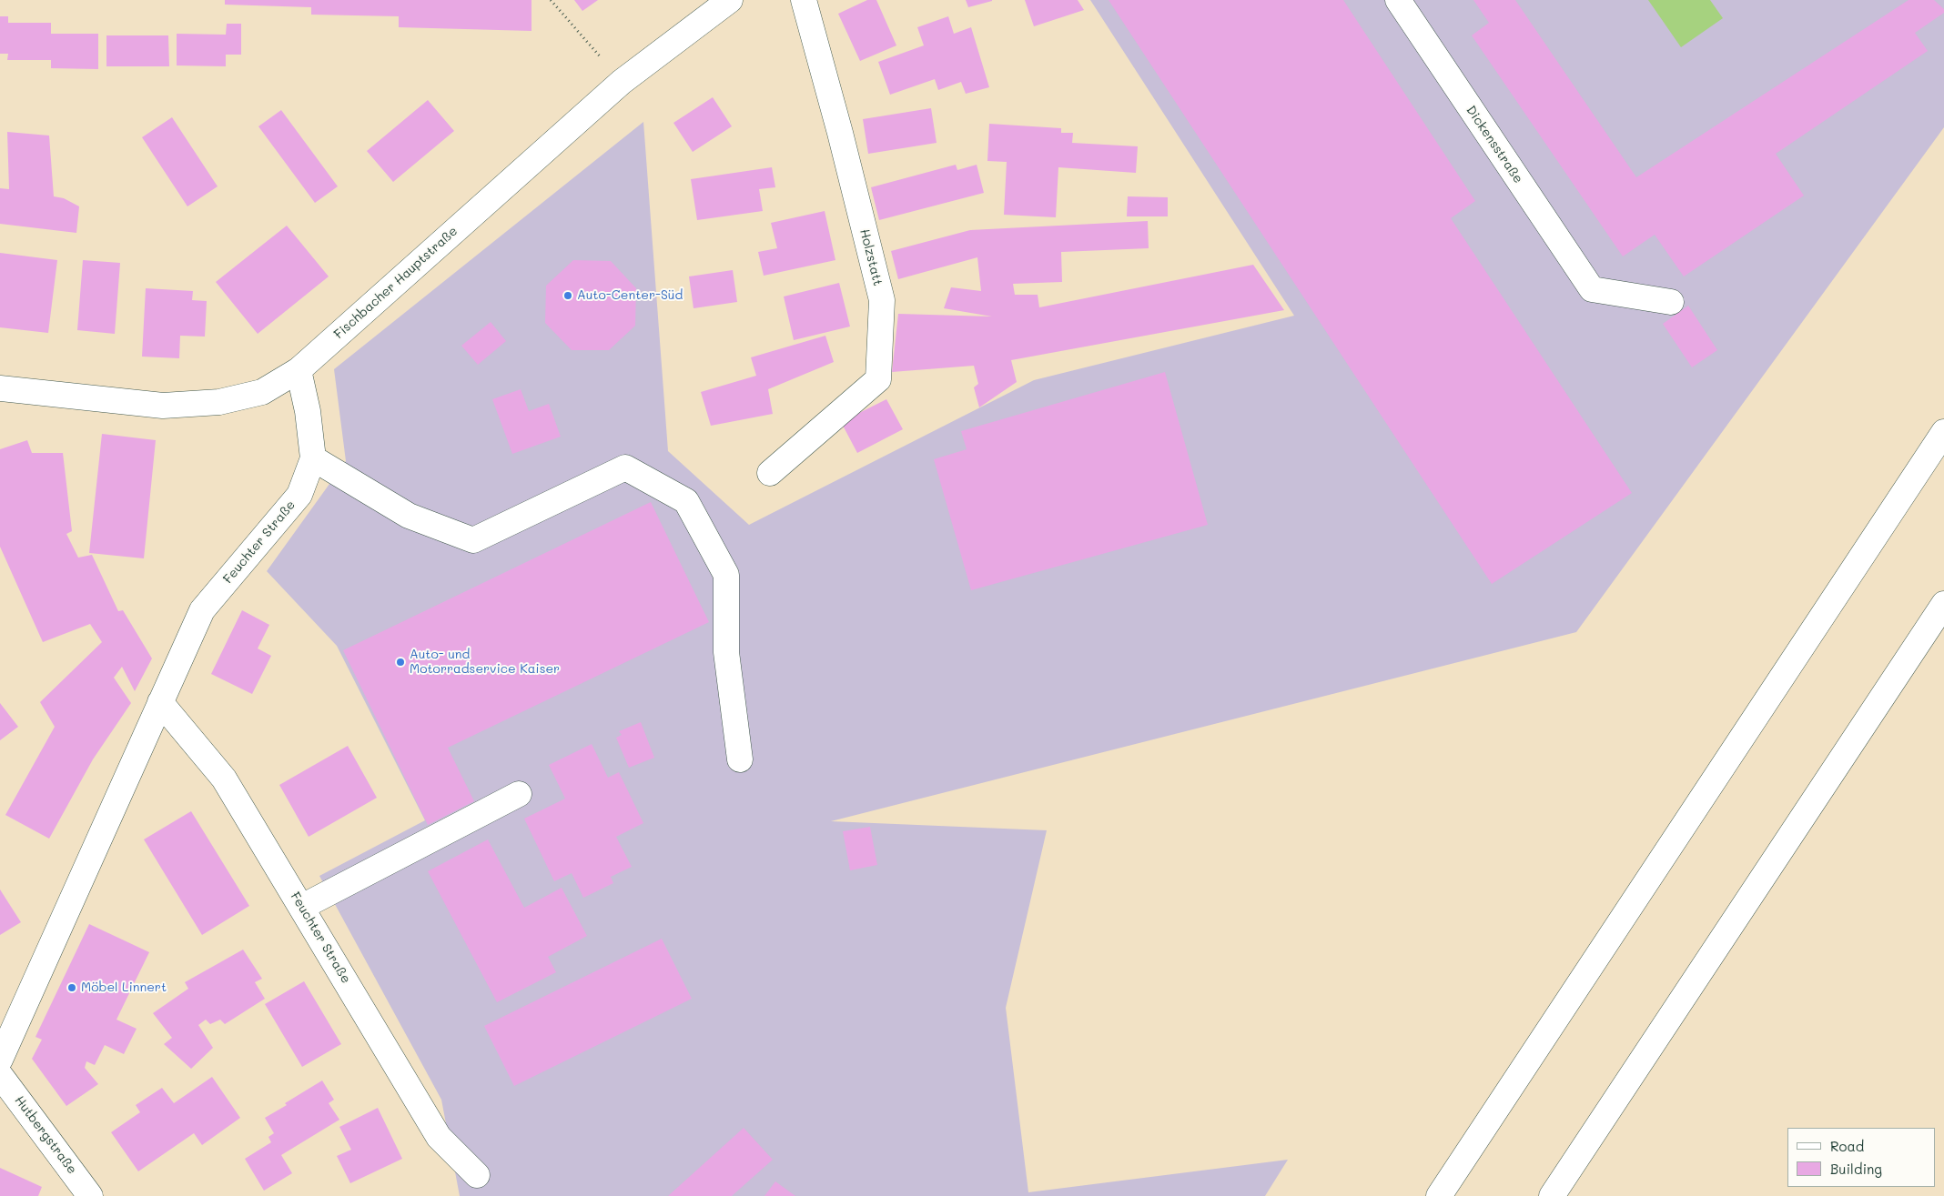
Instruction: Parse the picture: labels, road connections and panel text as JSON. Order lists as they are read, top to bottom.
{
  "streets": {
    "main road": [
      "Dickensstraße",
      "Holzstatt",
      "Fischbacher Hauptstraße",
      "Feuchter Straße",
      "Hutbergstraße"
    ]
  },
  "crossings": [
    ["Fischbacher Hauptstraße", "Feuchter Straße"]
  ],
  "places": ["Auto-Center-Süd", "Auto- und Motorradservice Kaiser", "Möbel Linnert"],
  "legend": ["Road", "Building"]
}
